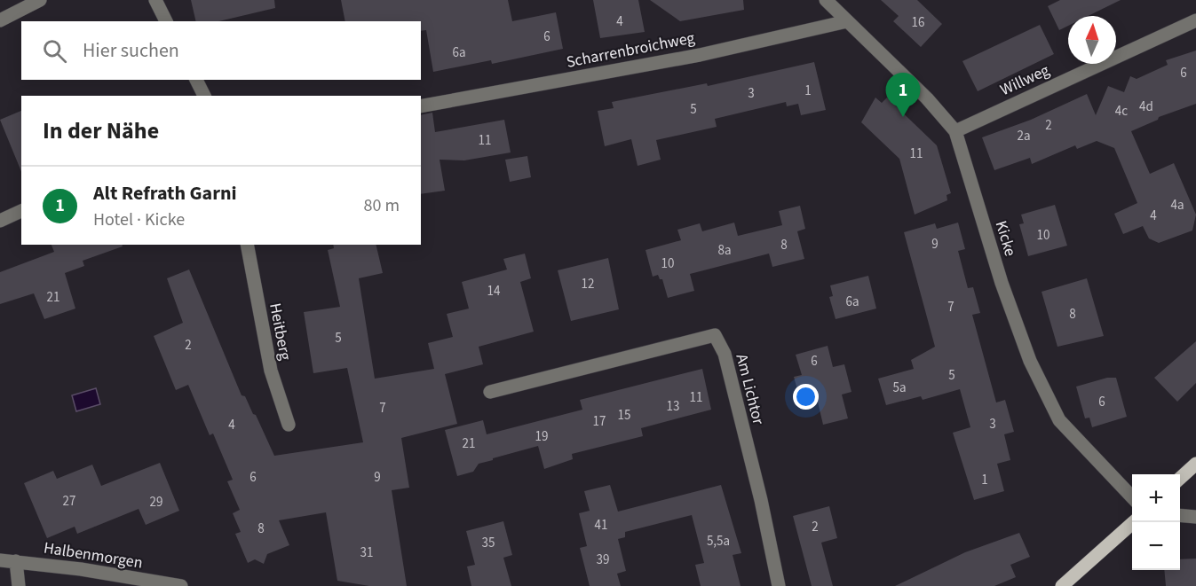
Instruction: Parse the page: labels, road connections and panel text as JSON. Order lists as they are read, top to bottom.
{
  "streets": {
    "street": [
      "Scharrenbroichweg",
      "Willweg",
      "Kicke",
      "Heitberg",
      "Am Lichtor",
      "Halbenmorgen"
    ]
  },
  "crossings": [
    ["Scharrenbroichweg", "Kicke"],
    ["Willweg", "Kicke"]
  ],
  "house_numbers": [
    "4",
    "16",
    "6",
    "6a",
    "6",
    "1",
    "3",
    "4d",
    "5",
    "4c",
    "2",
    "2a",
    "11",
    "11",
    "4a",
    "4",
    "10",
    "9",
    "8",
    "8a",
    "10",
    "12",
    "14",
    "21",
    "6a",
    "7",
    "8",
    "5",
    "2",
    "6",
    "5",
    "5a",
    "11",
    "6",
    "13",
    "7",
    "15",
    "17",
    "3",
    "4",
    "19",
    "21",
    "6",
    "9",
    "1",
    "27",
    "29",
    "41",
    "2",
    "8",
    "5,5a",
    "35",
    "31",
    "39"
  ],
  "north": "top",
  "page": {
    "search": "Hier suchen",
    "pins": "1",
    "heading": "In der Nähe",
    "list": [
      {
        "mark": "1",
        "name": "Alt Refrath Garni",
        "note": "Hotel · Kicke",
        "value": "80 m"
      }
    ],
    "map_buttons": ["+", "−"]
  }
}
